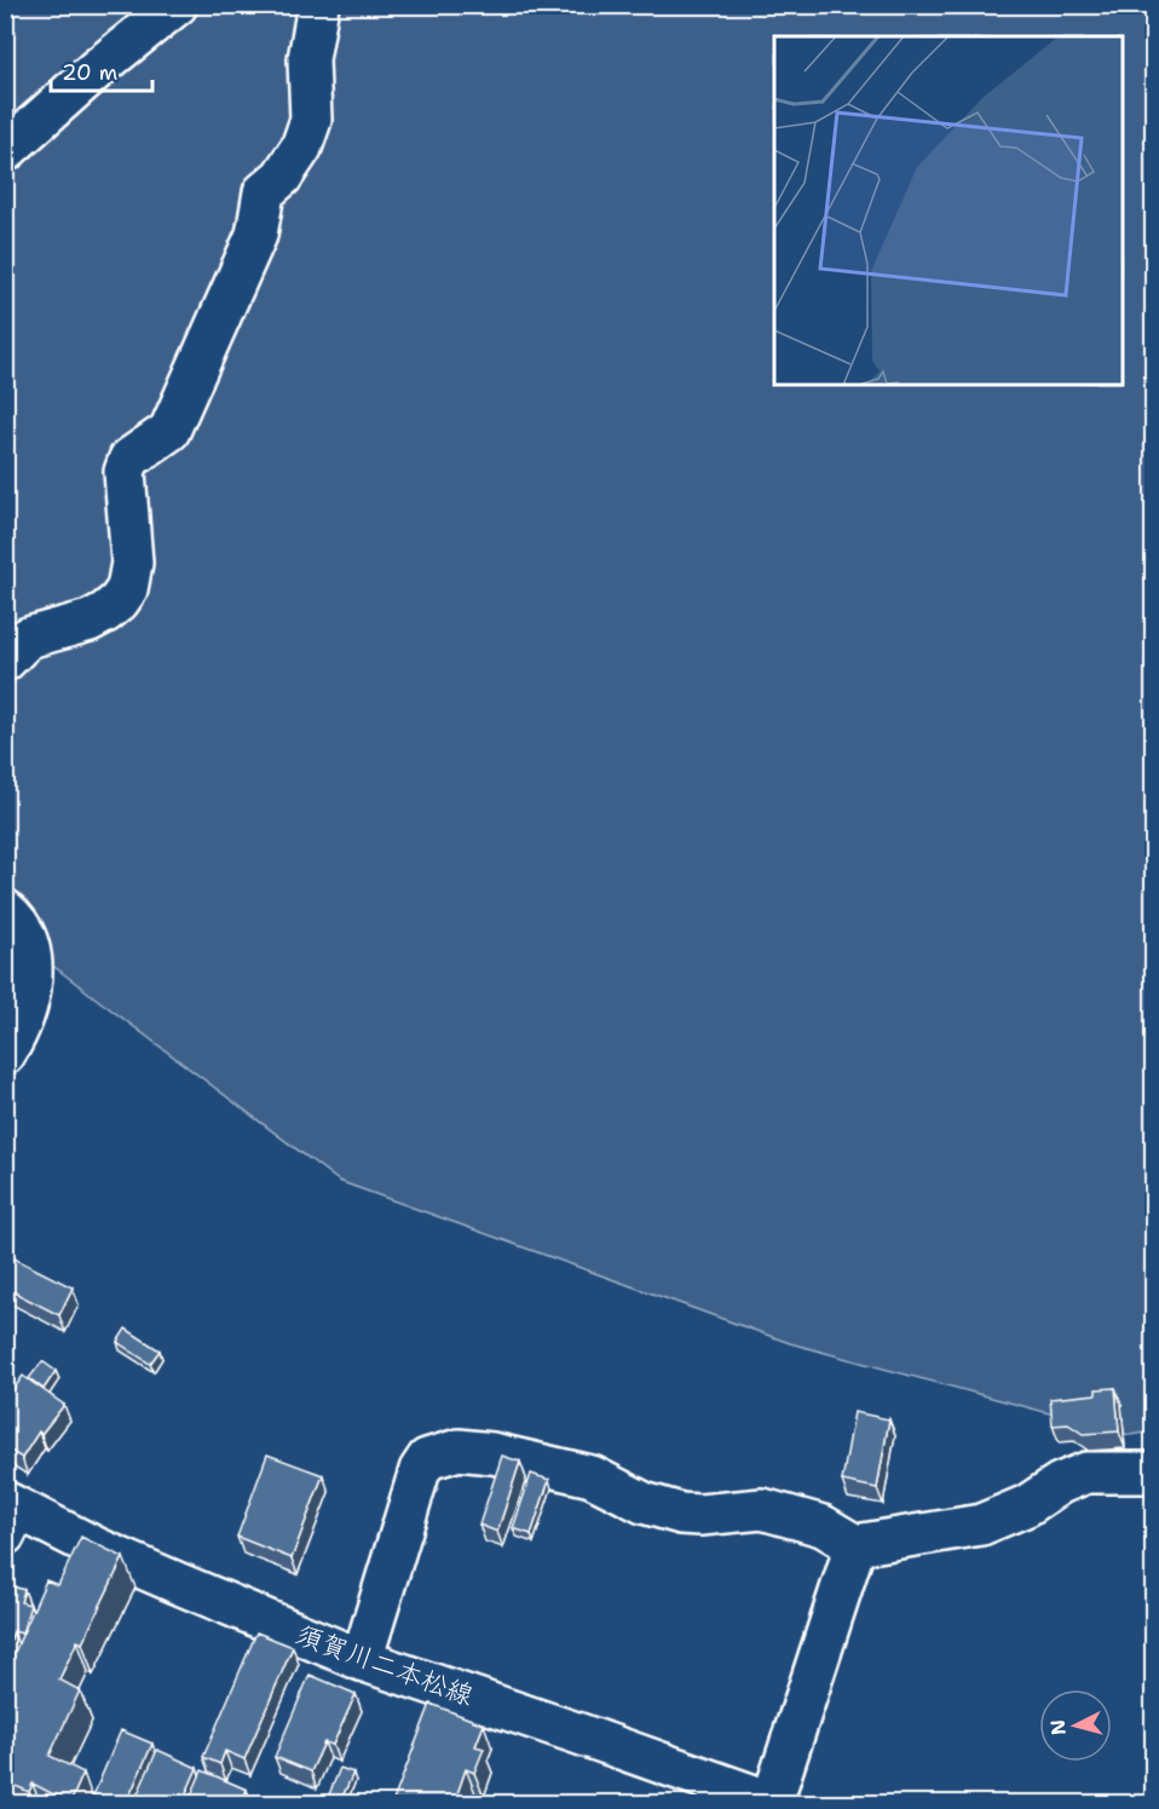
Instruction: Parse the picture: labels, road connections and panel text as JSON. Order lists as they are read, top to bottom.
{
  "streets": {
    "street": ["須賀川二本松線"]
  },
  "scale_bar": "20 m",
  "north": "left"
}
